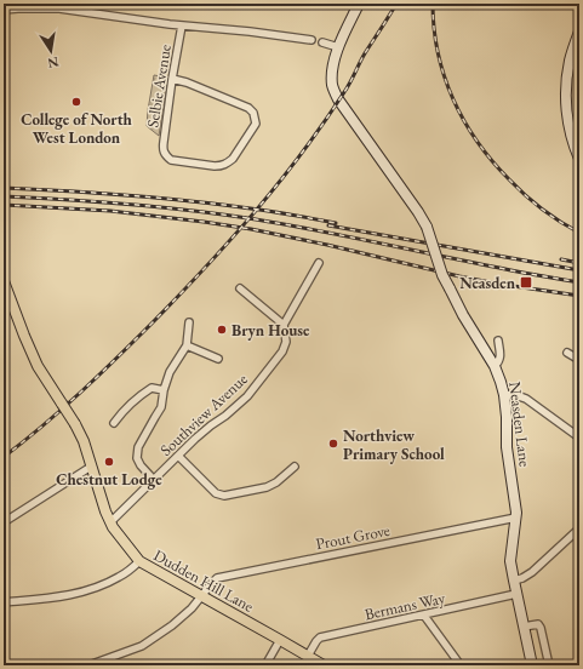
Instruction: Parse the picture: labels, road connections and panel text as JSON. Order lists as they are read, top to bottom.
{
  "streets": {
    "main road": ["Neasden Lane", "Dudden Hill Lane"],
    "street": [
      "Selbie Avenue",
      "Southview Avenue",
      "Prout Grove",
      "Bermans Way"
    ]
  },
  "crossings": [
    ["Southview Avenue", "Dudden Hill Lane"],
    ["Neasden Lane", "Prout Grove"],
    ["Neasden Lane", "Bermans Way"],
    ["Prout Grove", "Dudden Hill Lane"],
    ["Dudden Hill Lane", "Bermans Way"]
  ],
  "places": {
    "other": [
      "College of North West London",
      "Bryn House",
      "Northview Primary School",
      "Chestnut Lodge"
    ],
    "transit": ["Neasden"]
  },
  "north": "bottom"
}
